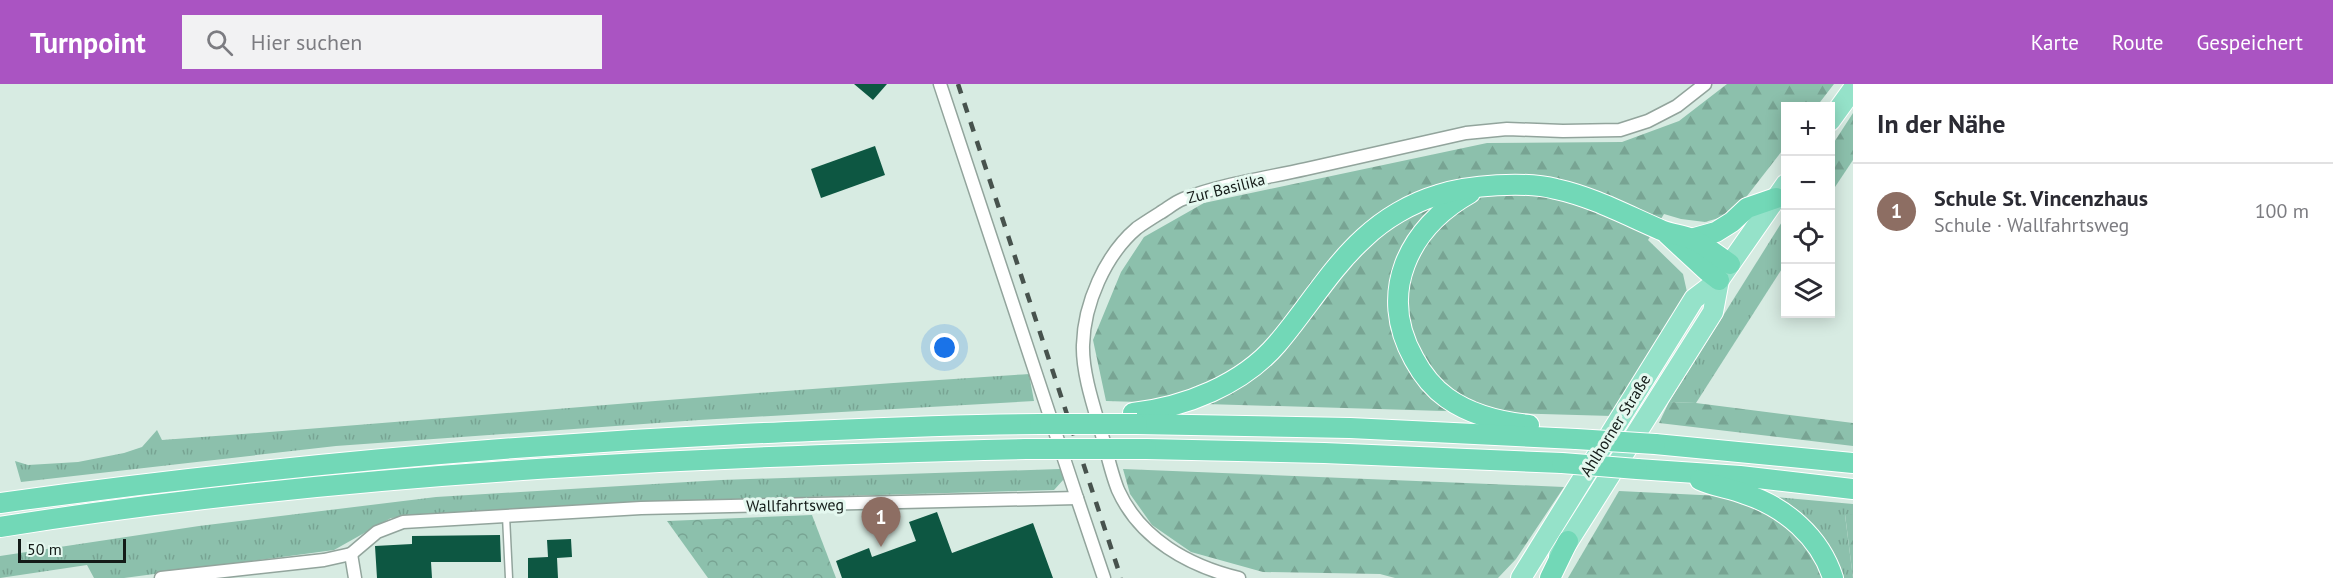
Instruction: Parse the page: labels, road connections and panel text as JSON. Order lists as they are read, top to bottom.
{
  "streets": {
    "main road": ["Ahlhorner Straße"],
    "street": ["Zur Basilika", "Wallfahrtsweg"]
  },
  "scale_bar": "50 m",
  "page": {
    "header": "Turnpoint",
    "search": "Hier suchen",
    "nav": ["Karte", "Route", "Gespeichert"],
    "heading": "In der Nähe",
    "map_buttons": ["+", "−"],
    "list": [
      {
        "mark": "1",
        "name": "Schule St. Vincenzhaus",
        "note": "Schule · Wallfahrtsweg",
        "value": "100 m"
      }
    ],
    "pins": "1",
    "scale": "50 m"
  }
}
